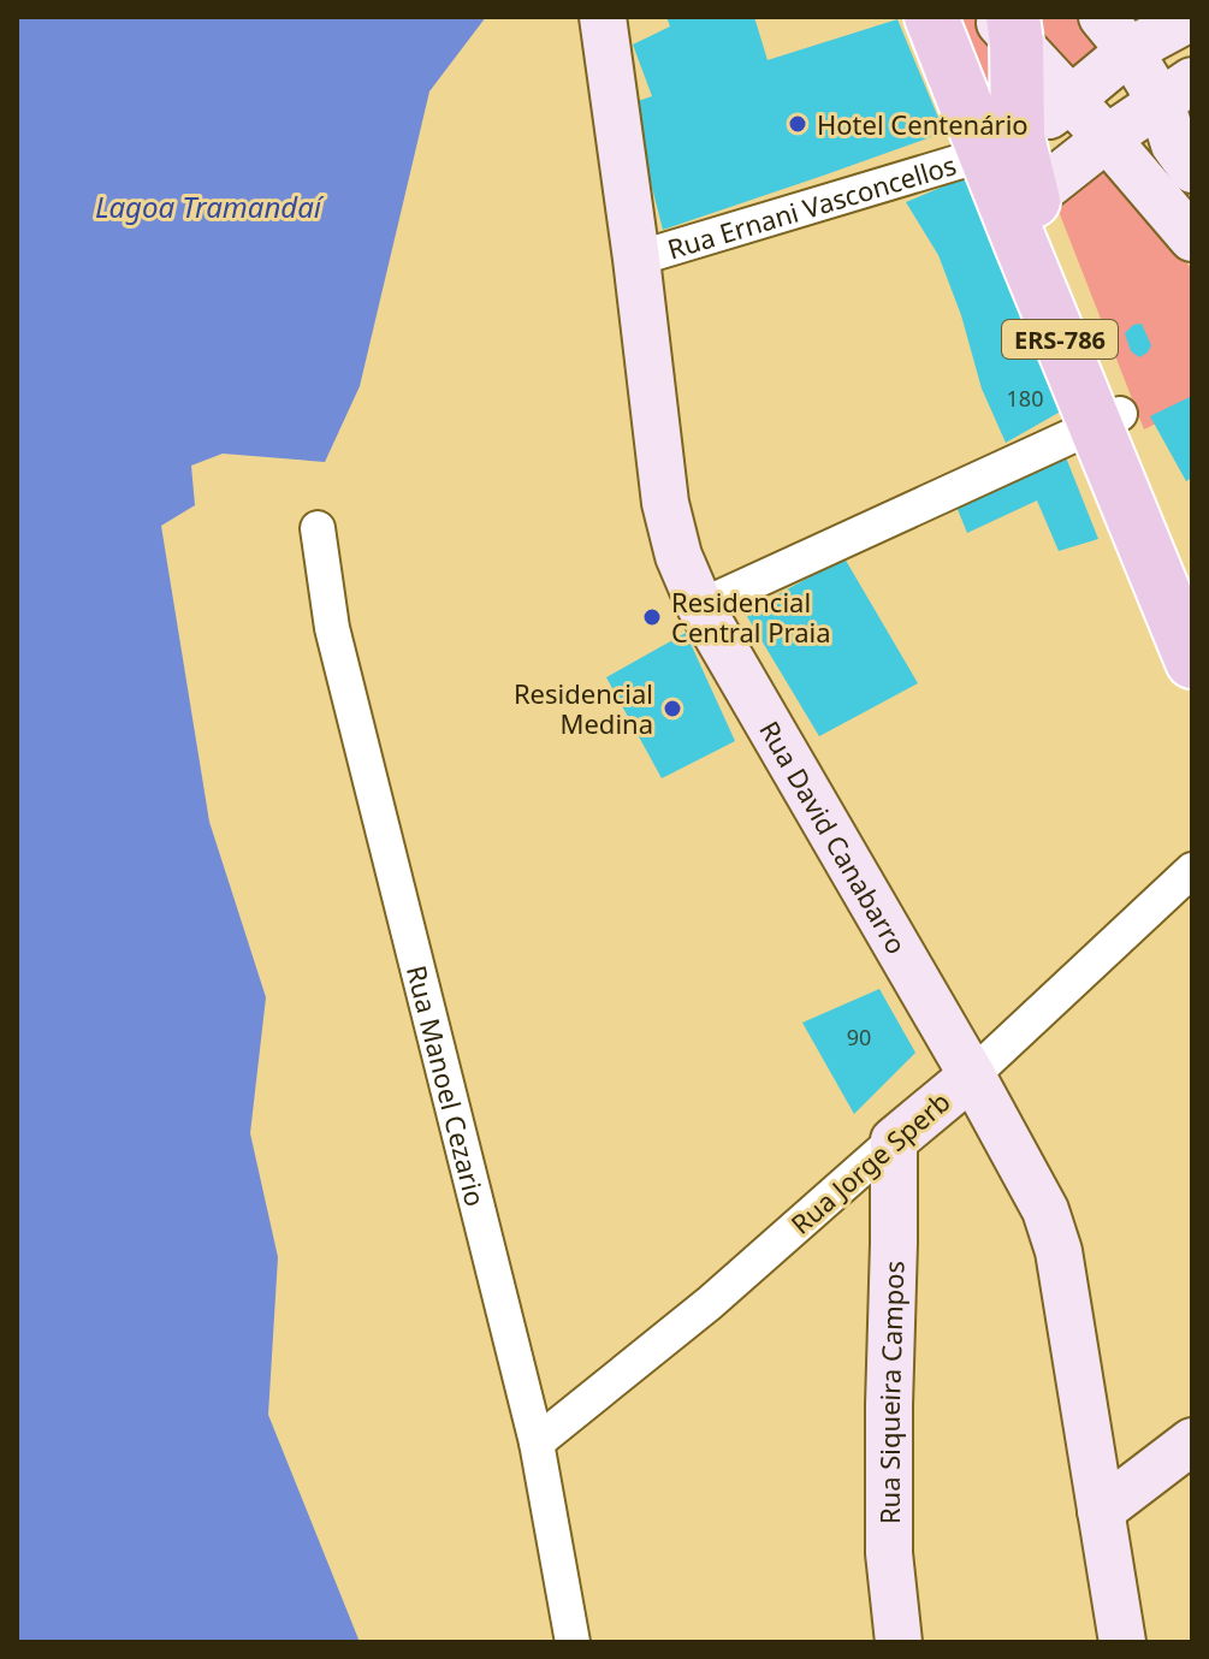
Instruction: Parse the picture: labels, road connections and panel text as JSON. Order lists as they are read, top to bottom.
{
  "streets": {
    "main road": ["ERS-786"],
    "street": [
      "Rua Ernani Vasconcellos",
      "Rua David Canabarro",
      "Rua Manoel Cezario",
      "Rua Jorge Sperb",
      "Rua Siqueira Campos"
    ]
  },
  "crossings": [
    ["Rua Ernani Vasconcellos", "Rua David Canabarro"],
    ["Rua David Canabarro", "Rua Jorge Sperb"],
    ["Rua Manoel Cezario", "Rua Jorge Sperb"],
    ["Rua Jorge Sperb", "Rua Siqueira Campos"]
  ],
  "water": ["Lagoa Tramandaí"],
  "places": ["Hotel Centenário", "Residencial Central Praia", "Residencial Medina"],
  "house_numbers": ["180", "90"]
}
